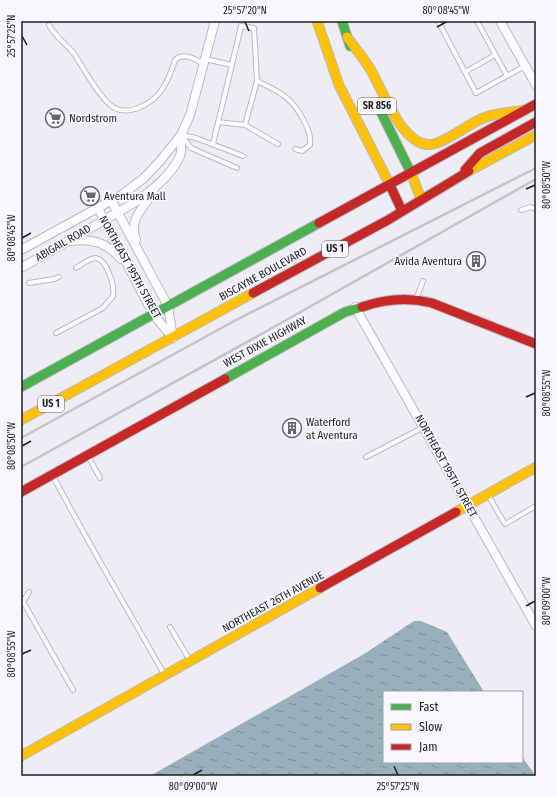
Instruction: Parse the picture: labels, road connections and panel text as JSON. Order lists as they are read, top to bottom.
{
  "streets": {
    "main road": [
      "SR 856",
      "US 1",
      "BISCAYNE BOULEVARD",
      "WEST DIXIE HIGHWAY",
      "NORTHEAST 26TH AVENUE"
    ],
    "street": ["ABIGAIL ROAD", "NORTHEAST 195TH STREET"]
  },
  "crossings": [
    ["SR 856", "BISCAYNE BOULEVARD"],
    ["ABIGAIL ROAD", "NORTHEAST 195TH STREET"],
    ["NORTHEAST 195TH STREET", "BISCAYNE BOULEVARD"],
    ["NORTHEAST 195TH STREET", "WEST DIXIE HIGHWAY"],
    ["NORTHEAST 195TH STREET", "NORTHEAST 26TH AVENUE"]
  ],
  "places": {
    "supermarket": ["Nordstrom", "Aventura Mall"],
    "building": ["Avida Aventura", "Waterford at Aventura"]
  },
  "legend": ["Fast", "Slow", "Jam"],
  "coordinates": [
    "25°57'20\"N",
    "80°08'45\"W",
    "25°57'25\"N",
    "80°08'50\"W",
    "80°08'55\"W",
    "80°09'00\"W"
  ]
}
